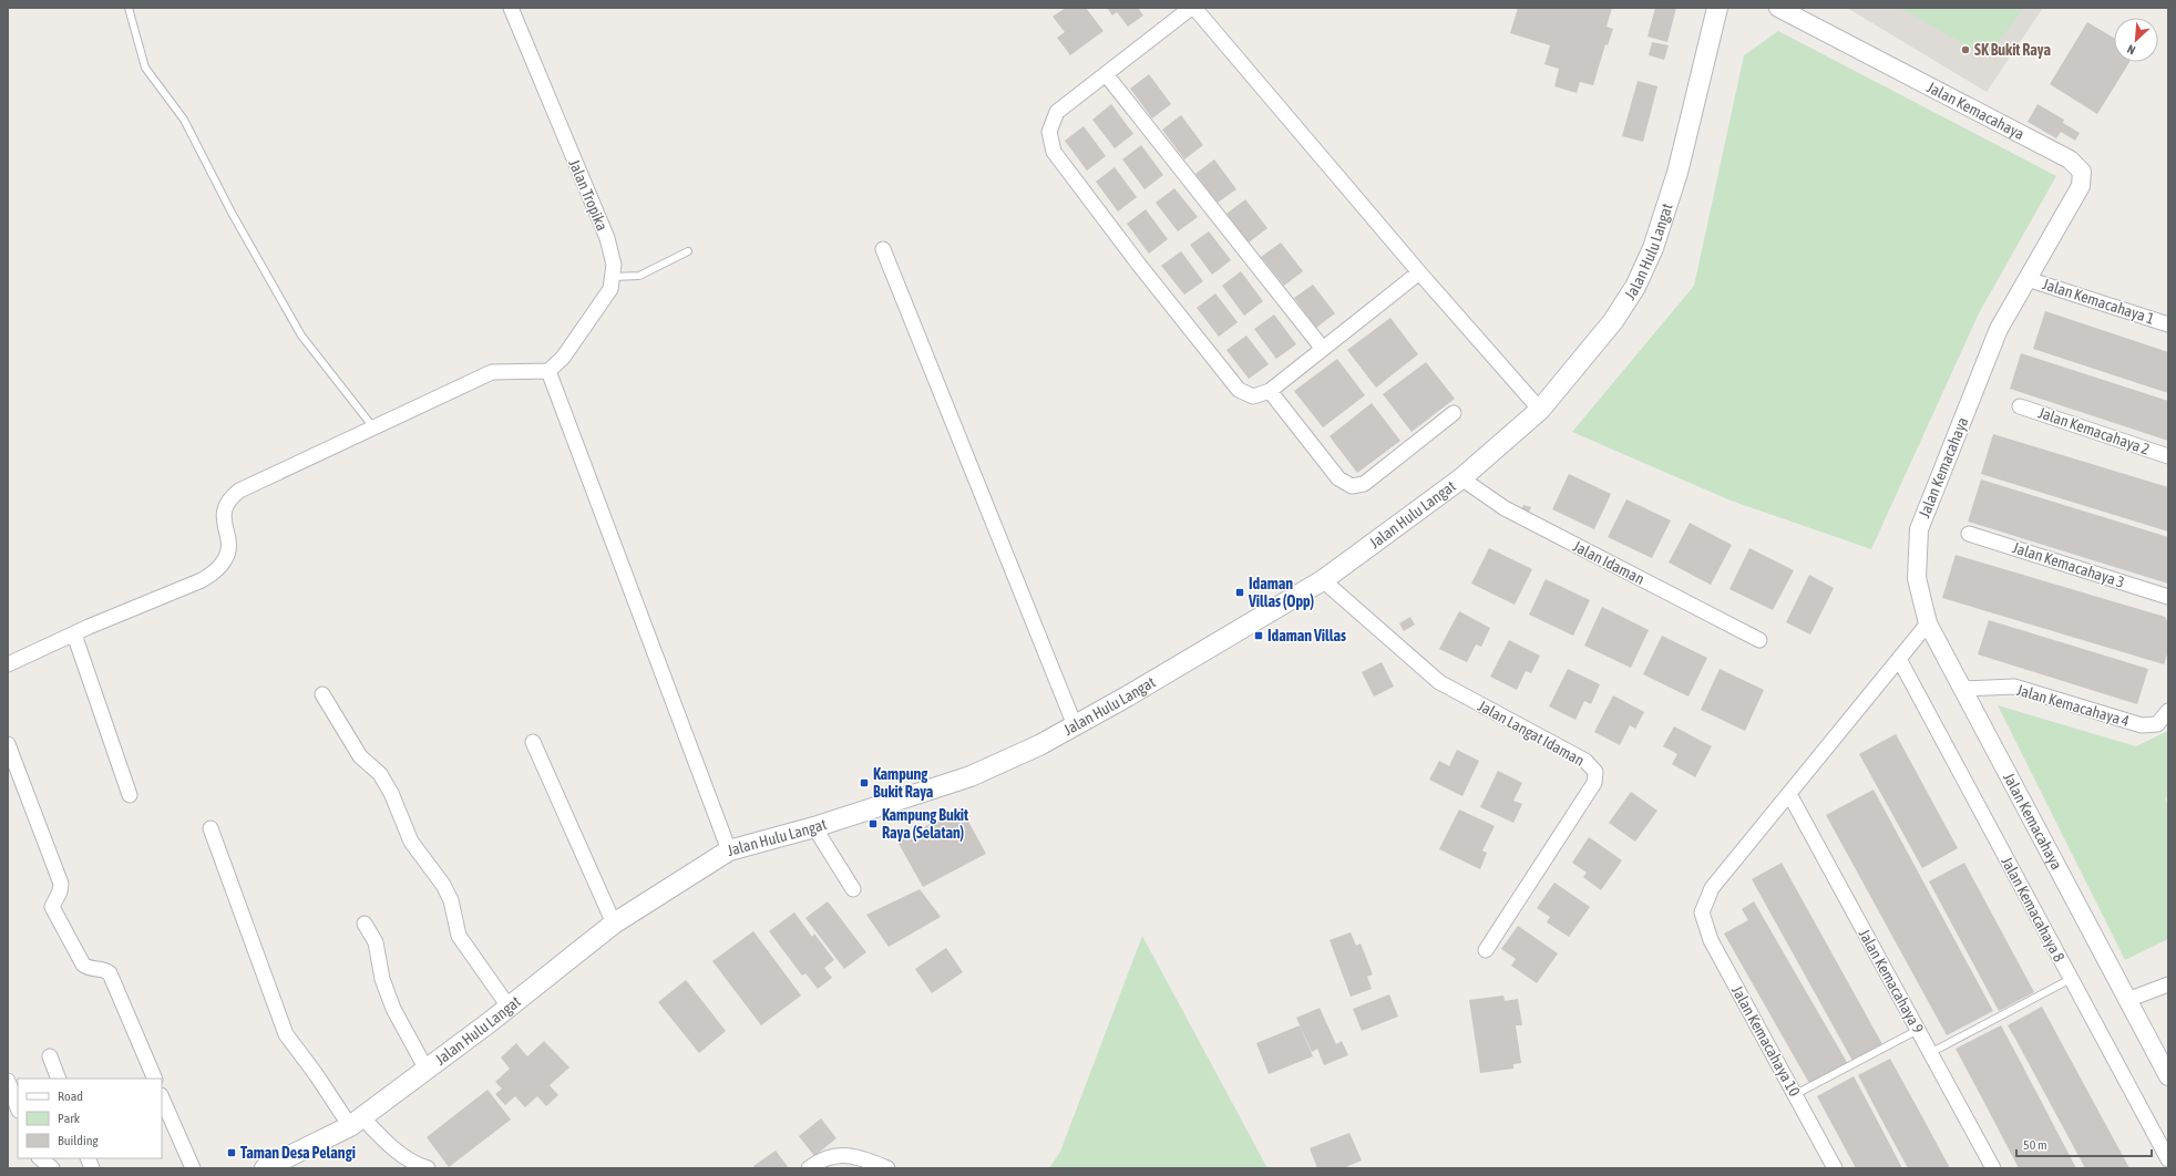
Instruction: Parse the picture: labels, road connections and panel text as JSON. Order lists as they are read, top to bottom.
{
  "streets": {
    "main road": ["Jalan Hulu Langat"],
    "street": [
      "Jalan Kemacahaya",
      "Jalan Tropika",
      "Jalan Kemacahaya 1",
      "Jalan Kemacahaya 2",
      "Jalan Idaman",
      "Jalan Kemacahaya 3",
      "Jalan Kemacahaya 4",
      "Jalan Langat Idaman",
      "Jalan Kemacahaya 8",
      "Jalan Kemacahaya 9",
      "Jalan Kemacahaya 10"
    ]
  },
  "crossings": [
    ["Jalan Kemacahaya", "Jalan Kemacahaya 1"],
    ["Jalan Kemacahaya", "Jalan Kemacahaya 4"],
    ["Jalan Hulu Langat", "Jalan Idaman"],
    ["Jalan Hulu Langat", "Jalan Langat Idaman"],
    ["Jalan Kemacahaya 9", "Jalan Kemacahaya 10"]
  ],
  "places": {
    "other": ["SK Bukit Raya"],
    "transit": [
      "Idaman Villas (Opp)",
      "Idaman Villas",
      "Kampung Bukit Raya",
      "Kampung Bukit Raya (Selatan)",
      "Taman Desa Pelangi"
    ]
  },
  "legend": ["Road", "Park", "Building"],
  "scale_bar": "50 m",
  "north": "bottom left"
}
